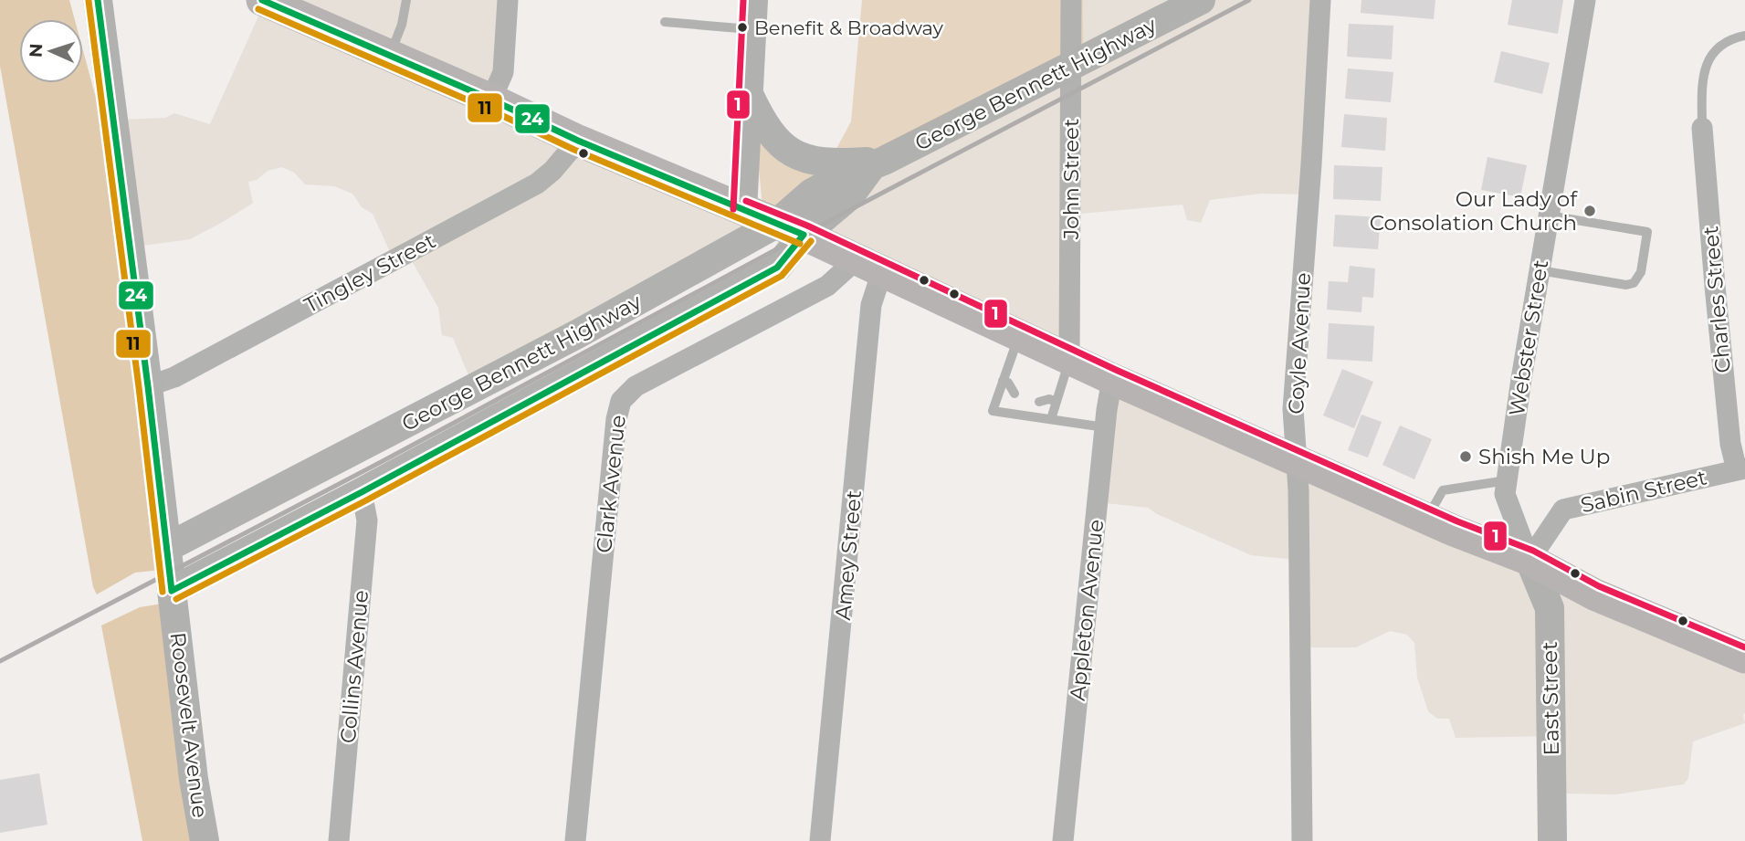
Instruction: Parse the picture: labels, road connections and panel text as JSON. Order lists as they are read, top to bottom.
{
  "streets": {
    "street": [
      "George Bennett Highway",
      "John Street",
      "Tingley Street",
      "Charles Street",
      "Webster Street",
      "Coyle Avenue",
      "Clark Avenue",
      "Sabin Street",
      "Amey Street",
      "Appleton Avenue",
      "Collins Avenue",
      "East Street",
      "Roosevelt Avenue"
    ]
  },
  "crossings": [
    ["George Bennett Highway", "John Street"],
    ["George Bennett Highway", "Collins Avenue"],
    ["George Bennett Highway", "Roosevelt Avenue"],
    ["Tingley Street", "Roosevelt Avenue"],
    ["Charles Street", "Sabin Street"],
    ["Webster Street", "Sabin Street"],
    ["Webster Street", "East Street"],
    ["Clark Avenue", "Amey Street"],
    ["Sabin Street", "East Street"]
  ],
  "places": ["Benefit & Broadway", "Our Lady of Consolation Church", "Shish Me Up"],
  "lines": ["transit line 24", "transit line 1", "transit line 11"],
  "north": "left"
}
